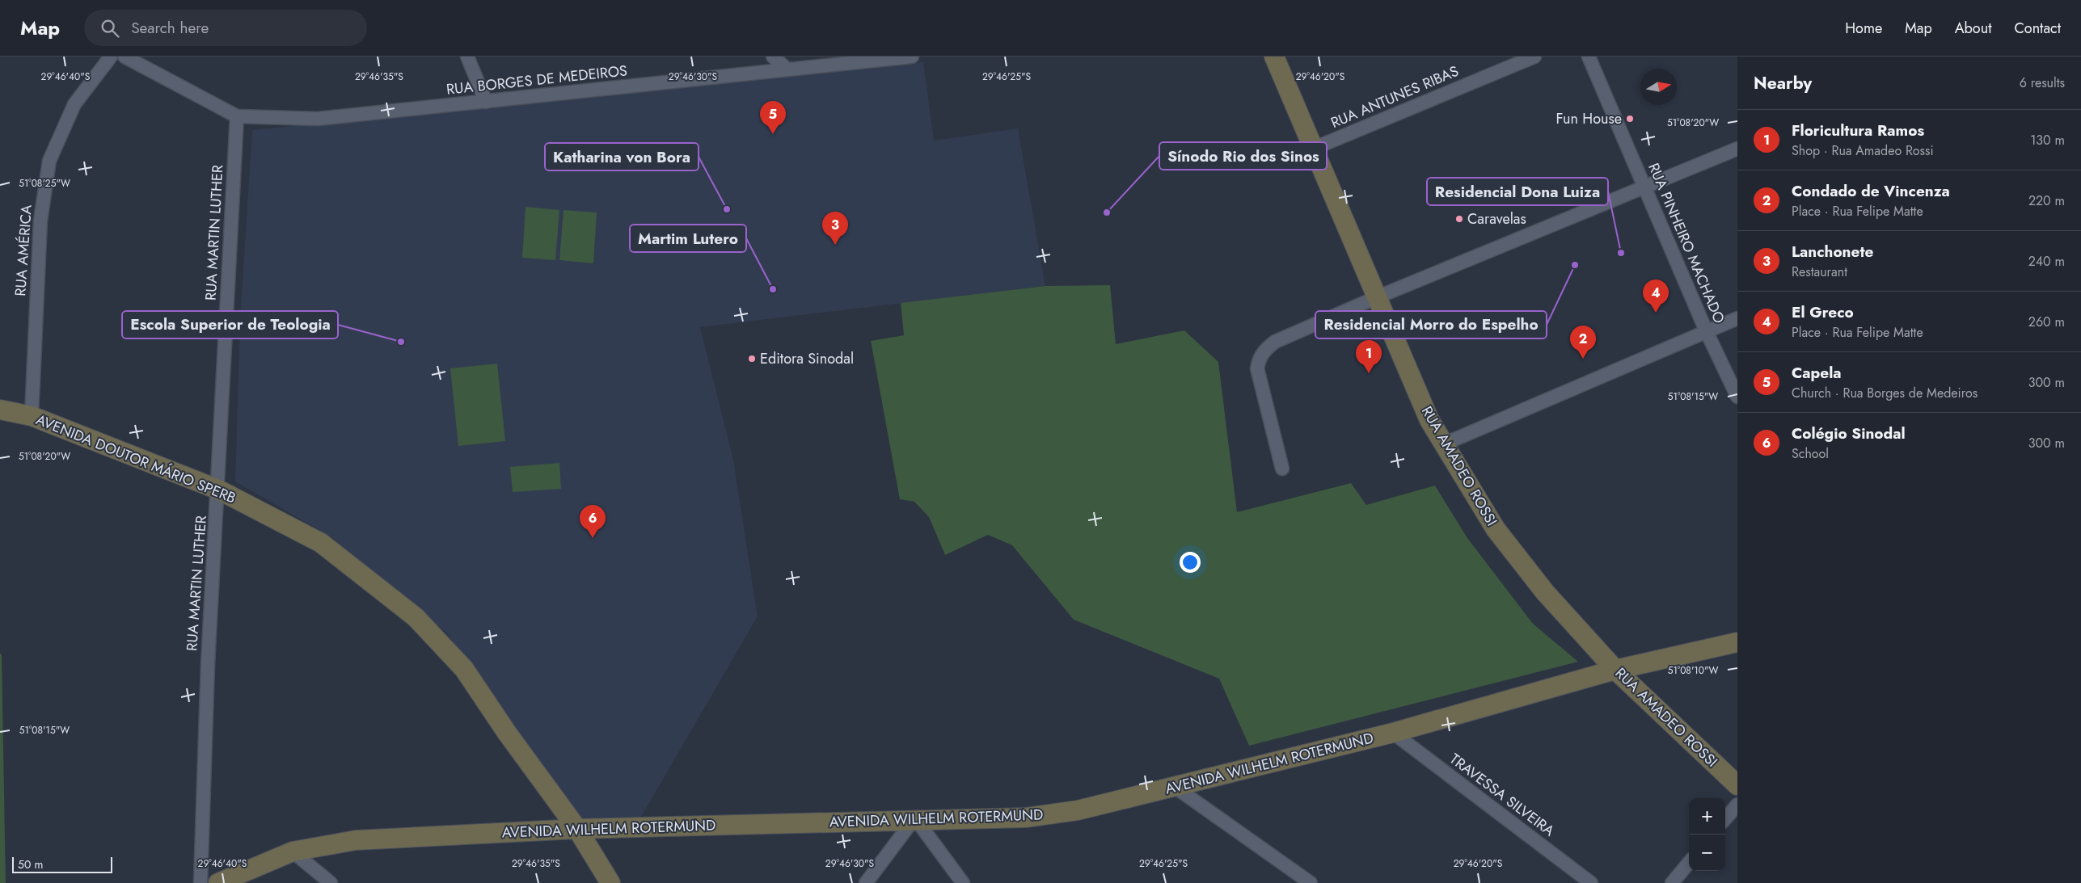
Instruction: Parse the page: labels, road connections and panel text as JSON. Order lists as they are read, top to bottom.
{
  "streets": {
    "street": [
      "RUA BORGES DE MEDEIROS",
      "RUA ANTUNES RIBAS",
      "RUA MARTIN LUTHER",
      "RUA PINHEIRO MACHADO",
      "RUA AMÉRICA",
      "AVENIDA DOUTOR MÁRIO SPERB",
      "RUA AMADEO ROSSI",
      "AVENIDA WILHELM ROTERMUND",
      "TRAVESSA SILVEIRA"
    ]
  },
  "crossings": [
    ["RUA BORGES DE MEDEIROS", "RUA MARTIN LUTHER"],
    ["RUA ANTUNES RIBAS", "RUA AMADEO ROSSI"],
    ["RUA MARTIN LUTHER", "AVENIDA DOUTOR MÁRIO SPERB"],
    ["RUA AMÉRICA", "AVENIDA DOUTOR MÁRIO SPERB"],
    ["AVENIDA DOUTOR MÁRIO SPERB", "AVENIDA WILHELM ROTERMUND"],
    ["RUA AMADEO ROSSI", "AVENIDA WILHELM ROTERMUND"],
    ["AVENIDA WILHELM ROTERMUND", "TRAVESSA SILVEIRA"]
  ],
  "places": [
    "Fun House",
    "Katharina von Bora",
    "Sínodo Rio dos Sinos",
    "Caravelas",
    "Residencial Dona Luiza",
    "Residencial Morro do Espelho",
    "Martim Lutero",
    "Escola Superior de Teologia",
    "Editora Sinodal"
  ],
  "scale_bar": "50 m",
  "north": "right",
  "page": {
    "header": "Map",
    "search": "Search here",
    "nav": [
      "Home",
      "Map",
      "About",
      "Contact"
    ],
    "heading": ["Nearby", "6 results"],
    "pins": [
      "5",
      "3",
      "4",
      "2",
      "1",
      "6"
    ],
    "list": [
      {
        "mark": "1",
        "name": "Floricultura Ramos",
        "note": "Shop · Rua Amadeo Rossi",
        "value": "130 m"
      },
      {
        "mark": "2",
        "name": "Condado de Vincenza",
        "note": "Place · Rua Felipe Matte",
        "value": "220 m"
      },
      {
        "mark": "3",
        "name": "Lanchonete",
        "note": "Restaurant",
        "value": "240 m"
      },
      {
        "mark": "4",
        "name": "El Greco",
        "note": "Place · Rua Felipe Matte",
        "value": "260 m"
      },
      {
        "mark": "5",
        "name": "Capela",
        "note": "Church · Rua Borges de Medeiros",
        "value": "300 m"
      },
      {
        "mark": "6",
        "name": "Colégio Sinodal",
        "note": "School",
        "value": "300 m"
      }
    ],
    "map_buttons": ["+", "−"],
    "scale": "50 m"
  },
  "coordinates": [
    "29°46'40\"S",
    "29°46'35\"S",
    "29°46'30\"S",
    "29°46'25\"S",
    "29°46'20\"S",
    "51°08'20\"W",
    "51°08'25\"W",
    "51°08'15\"W",
    "51°08'10\"W"
  ]
}
